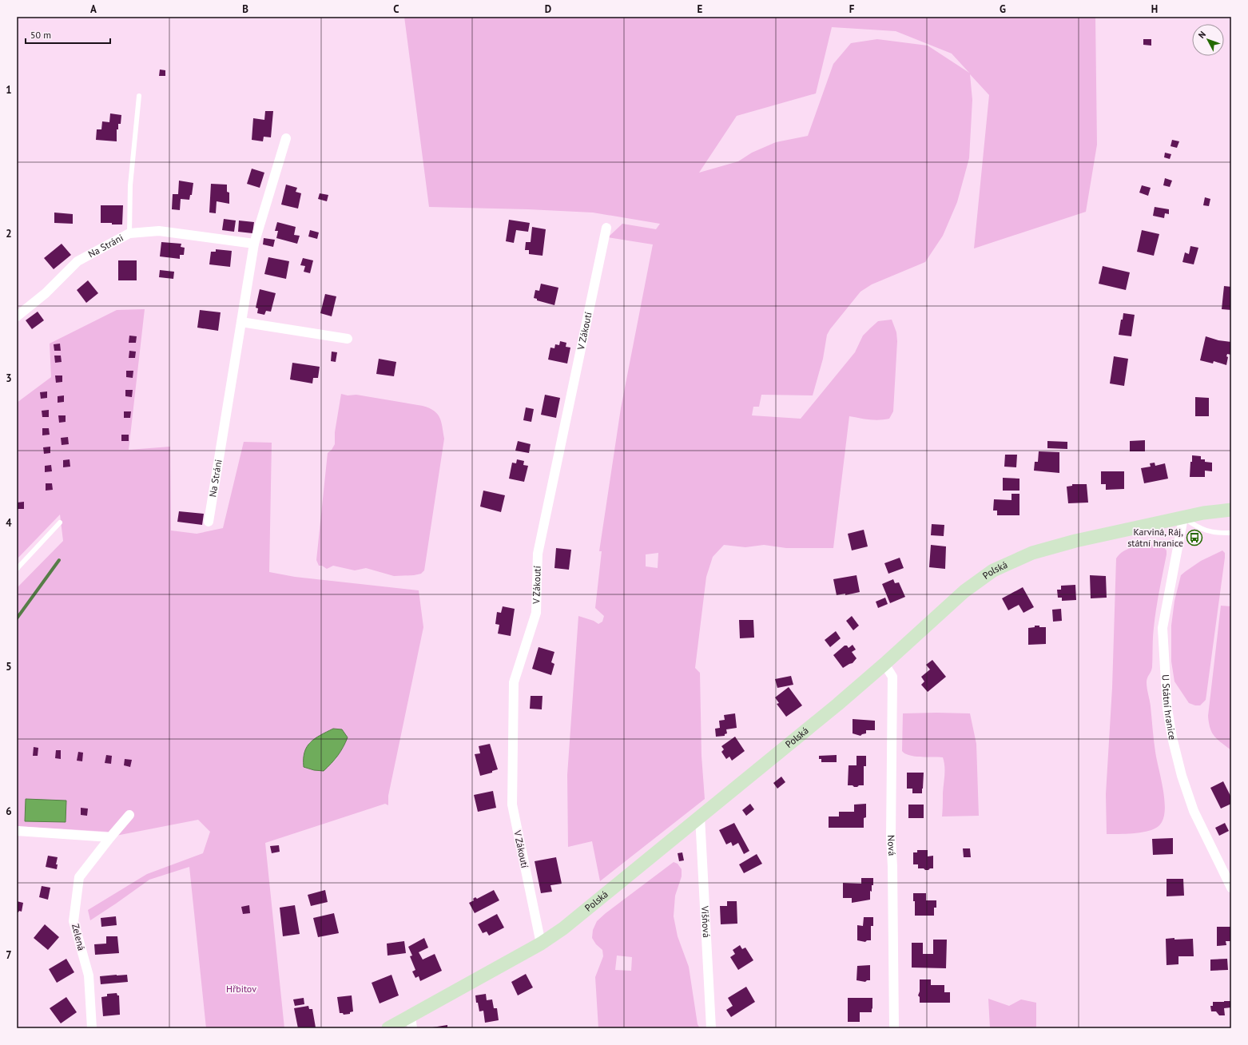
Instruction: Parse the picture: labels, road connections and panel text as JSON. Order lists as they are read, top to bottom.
{
  "streets": {
    "street": [
      "Na Stráni",
      "V Zákoutí",
      "Polská",
      "U Státní hranice",
      "Nová",
      "Višňová",
      "Zelená"
    ]
  },
  "crossings": [
    ["V Zákoutí", "Polská"],
    ["Polská", "U Státní hranice"],
    ["Polská", "Nová"],
    ["Polská", "Višňová"]
  ],
  "parks": ["Hřbitov"],
  "places": {
    "bus stop": ["Karviná, Ráj, státní hranice"]
  },
  "scale_bar": "50 m",
  "north": "top left",
  "grid": {
    "columns": [
      "A",
      "B",
      "C",
      "D",
      "E",
      "F",
      "G",
      "H"
    ],
    "rows": [
      "1",
      "2",
      "3",
      "4",
      "5",
      "6",
      "7"
    ]
  }
}
